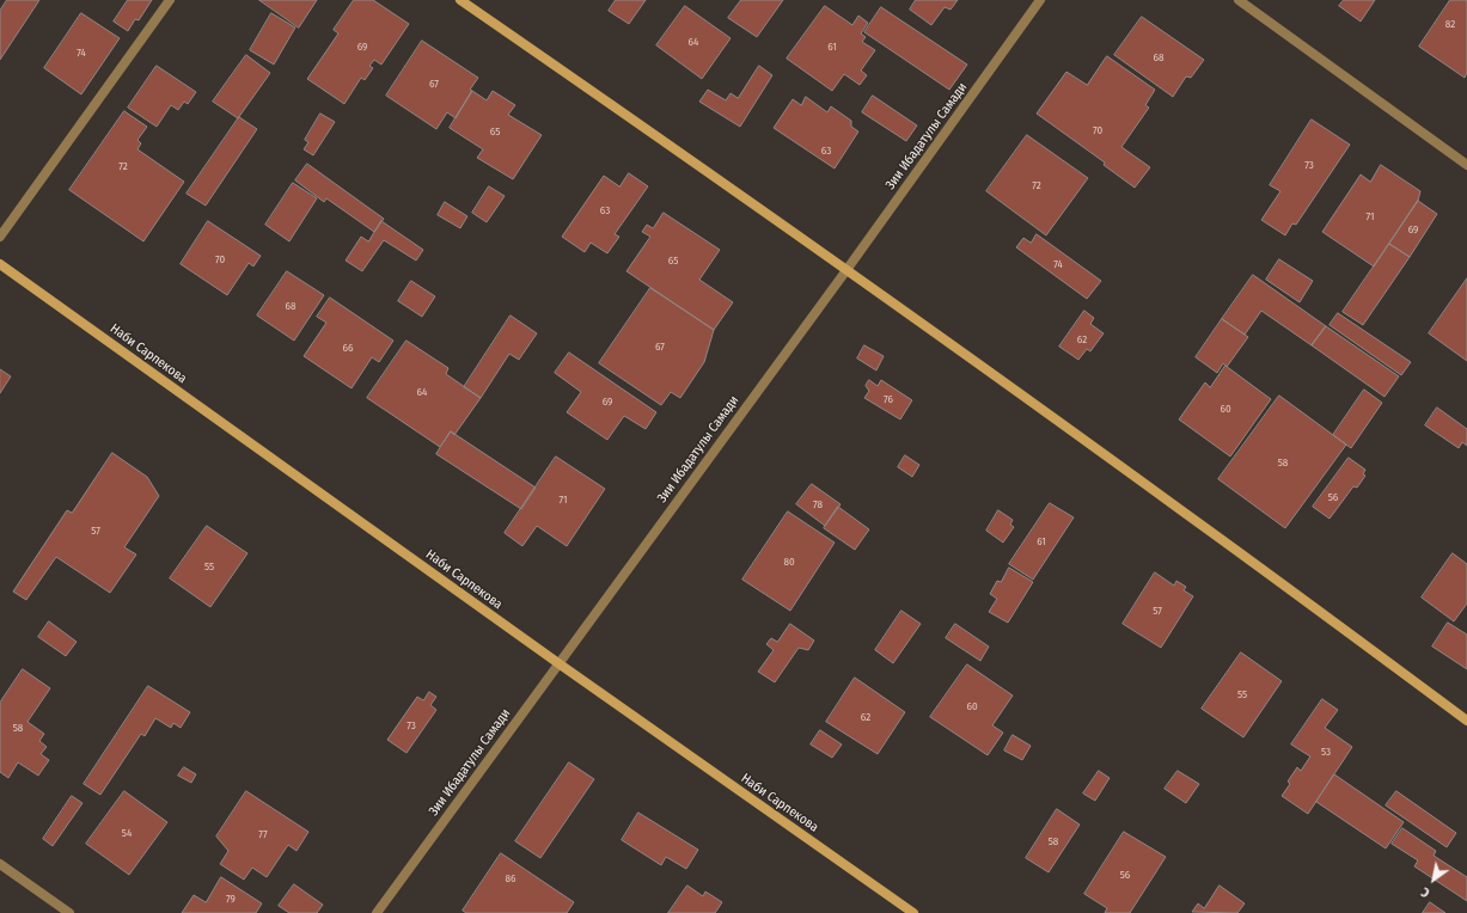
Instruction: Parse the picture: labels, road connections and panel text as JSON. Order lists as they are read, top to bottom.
{
  "streets": {
    "street": ["Зии Ибадатулы Самади", "Наби Сарпекова"]
  },
  "crossings": [
    ["Зии Ибадатулы Самади", "Наби Сарпекова"]
  ],
  "house_numbers": [
    "82",
    "64",
    "69",
    "61",
    "74",
    "68",
    "67",
    "70",
    "65",
    "63",
    "73",
    "72",
    "72",
    "63",
    "71",
    "69",
    "70",
    "65",
    "74",
    "68",
    "62",
    "67",
    "66",
    "64",
    "76",
    "69",
    "60",
    "58",
    "56",
    "71",
    "78",
    "57",
    "61",
    "80",
    "55",
    "57",
    "55",
    "60",
    "62",
    "73",
    "58",
    "53",
    "54",
    "77",
    "58",
    "56",
    "86",
    "79"
  ],
  "north": "bottom left"
}
